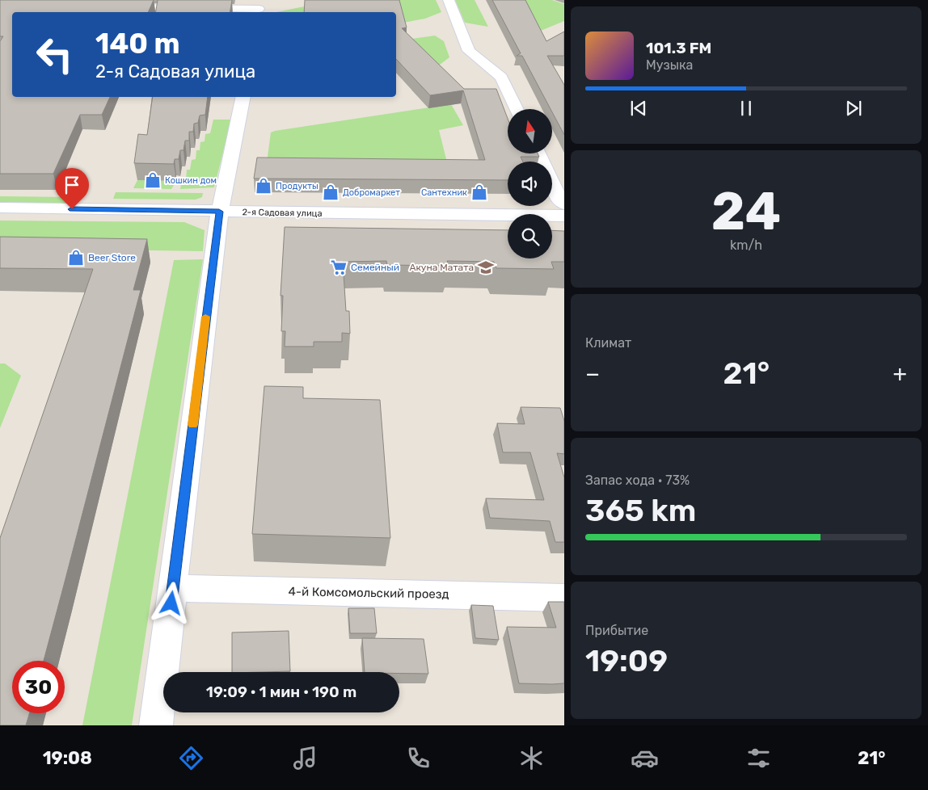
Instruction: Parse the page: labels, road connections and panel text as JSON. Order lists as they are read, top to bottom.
{
  "streets": {
    "street": ["2-я Садовая улица", "4-й Комсомольский проезд"]
  },
  "places": {
    "shop": [
      "Кошкин дом",
      "Продукты",
      "Добромаркет",
      "Сантехник",
      "Beer Store"
    ],
    "supermarket": ["Семейный"],
    "school or university": ["Акуна Матата"]
  },
  "north": "top",
  "page": {
    "turn": ["140 m", "2-я Садовая улица"],
    "song": ["101.3 FM", "Музыка"],
    "tile": [
      ["24", "km/h"],
      "Климат",
      ["Запас хода · 73%", "365 km"],
      ["Прибытие", "19:09"]
    ],
    "heat": ["−", "21°", "+"],
    "limit": "30",
    "trip": "19:09 · 1 мин · 190 m",
    "tabs": ["19:08", "21°"]
  }
}
